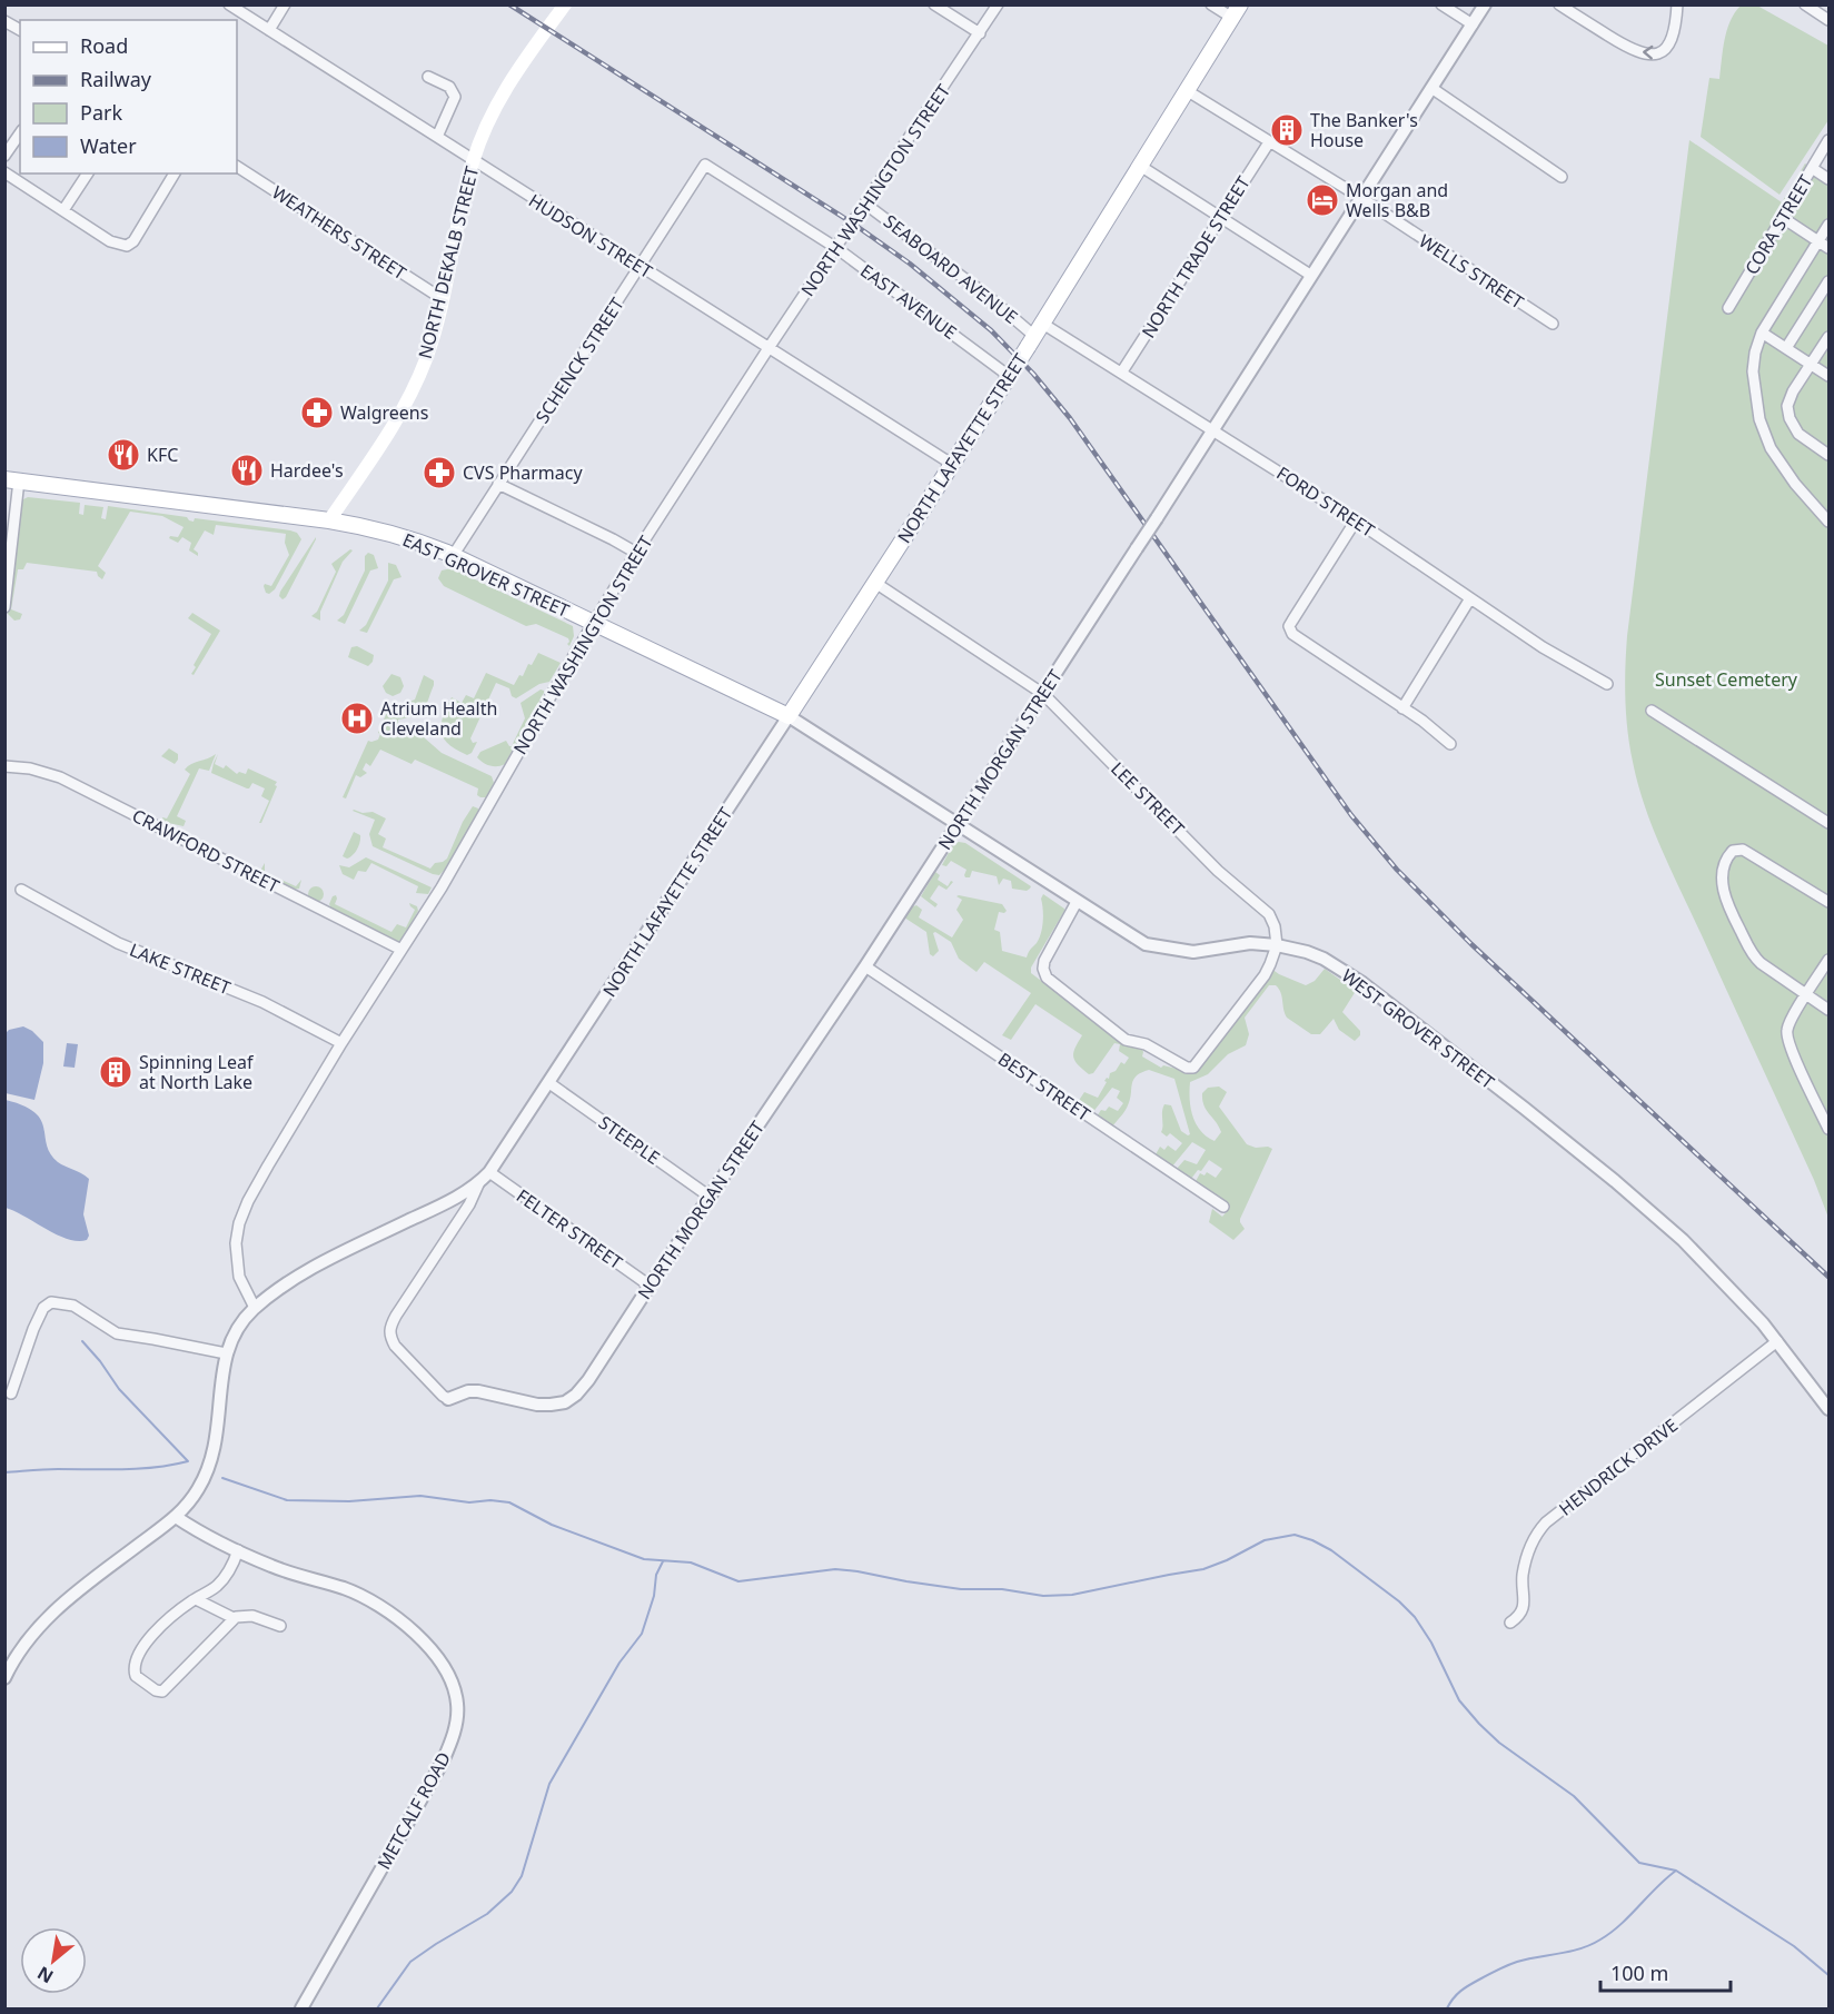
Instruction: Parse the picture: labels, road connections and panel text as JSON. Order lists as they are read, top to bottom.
{
  "streets": {
    "main road": ["NORTH DEKALB STREET", "NORTH LAFAYETTE STREET", "EAST GROVER STREET"],
    "street": [
      "NORTH WASHINGTON STREET",
      "CORA STREET",
      "WEATHERS STREET",
      "HUDSON STREET",
      "NORTH TRADE STREET",
      "SEABOARD AVENUE",
      "WELLS STREET",
      "EAST AVENUE",
      "SCHENCK STREET",
      "FORD STREET",
      "NORTH MORGAN STREET",
      "LEE STREET",
      "CRAWFORD STREET",
      "LAKE STREET",
      "WEST GROVER STREET",
      "BEST STREET",
      "STEEPLE",
      "FELTER STREET",
      "HENDRICK DRIVE",
      "METCALF ROAD"
    ]
  },
  "crossings": [
    ["NORTH WASHINGTON STREET", "HUDSON STREET"],
    ["NORTH WASHINGTON STREET", "SEABOARD AVENUE"],
    ["NORTH WASHINGTON STREET", "EAST AVENUE"],
    ["NORTH WASHINGTON STREET", "NORTH LAFAYETTE STREET"],
    ["NORTH WASHINGTON STREET", "EAST GROVER STREET"],
    ["NORTH WASHINGTON STREET", "CRAWFORD STREET"],
    ["NORTH WASHINGTON STREET", "LAKE STREET"],
    ["WEATHERS STREET", "NORTH DEKALB STREET"],
    ["HUDSON STREET", "NORTH DEKALB STREET"],
    ["HUDSON STREET", "SCHENCK STREET"],
    ["HUDSON STREET", "NORTH LAFAYETTE STREET"],
    ["NORTH TRADE STREET", "WELLS STREET"],
    ["NORTH TRADE STREET", "FORD STREET"],
    ["NORTH DEKALB STREET", "EAST GROVER STREET"],
    ["SEABOARD AVENUE", "NORTH LAFAYETTE STREET"],
    ["SEABOARD AVENUE", "FORD STREET"],
    ["WELLS STREET", "NORTH LAFAYETTE STREET"],
    ["WELLS STREET", "NORTH MORGAN STREET"],
    ["EAST AVENUE", "SCHENCK STREET"],
    ["EAST AVENUE", "NORTH LAFAYETTE STREET"],
    ["SCHENCK STREET", "EAST GROVER STREET"],
    ["NORTH LAFAYETTE STREET", "FORD STREET"],
    ["NORTH LAFAYETTE STREET", "EAST GROVER STREET"],
    ["NORTH LAFAYETTE STREET", "LEE STREET"],
    ["NORTH LAFAYETTE STREET", "WEST GROVER STREET"],
    ["NORTH LAFAYETTE STREET", "STEEPLE"],
    ["NORTH LAFAYETTE STREET", "FELTER STREET"],
    ["NORTH LAFAYETTE STREET", "METCALF ROAD"],
    ["FORD STREET", "NORTH MORGAN STREET"],
    ["EAST GROVER STREET", "WEST GROVER STREET"],
    ["NORTH MORGAN STREET", "LEE STREET"],
    ["NORTH MORGAN STREET", "WEST GROVER STREET"],
    ["NORTH MORGAN STREET", "BEST STREET"],
    ["NORTH MORGAN STREET", "STEEPLE"],
    ["NORTH MORGAN STREET", "FELTER STREET"],
    ["LEE STREET", "WEST GROVER STREET"],
    ["WEST GROVER STREET", "HENDRICK DRIVE"]
  ],
  "parks": ["Sunset Cemetery"],
  "places": {
    "building": ["The Banker's House", "Spinning Leaf at North Lake"],
    "hotel": ["Morgan and Wells B&B"],
    "pharmacy": ["Walgreens", "CVS Pharmacy"],
    "restaurant": ["KFC", "Hardee's"],
    "hospital": ["Atrium Health Cleveland"]
  },
  "legend": [
    "Road",
    "Railway",
    "Park",
    "Water"
  ],
  "scale_bar": "100 m",
  "north": "bottom left"
}
